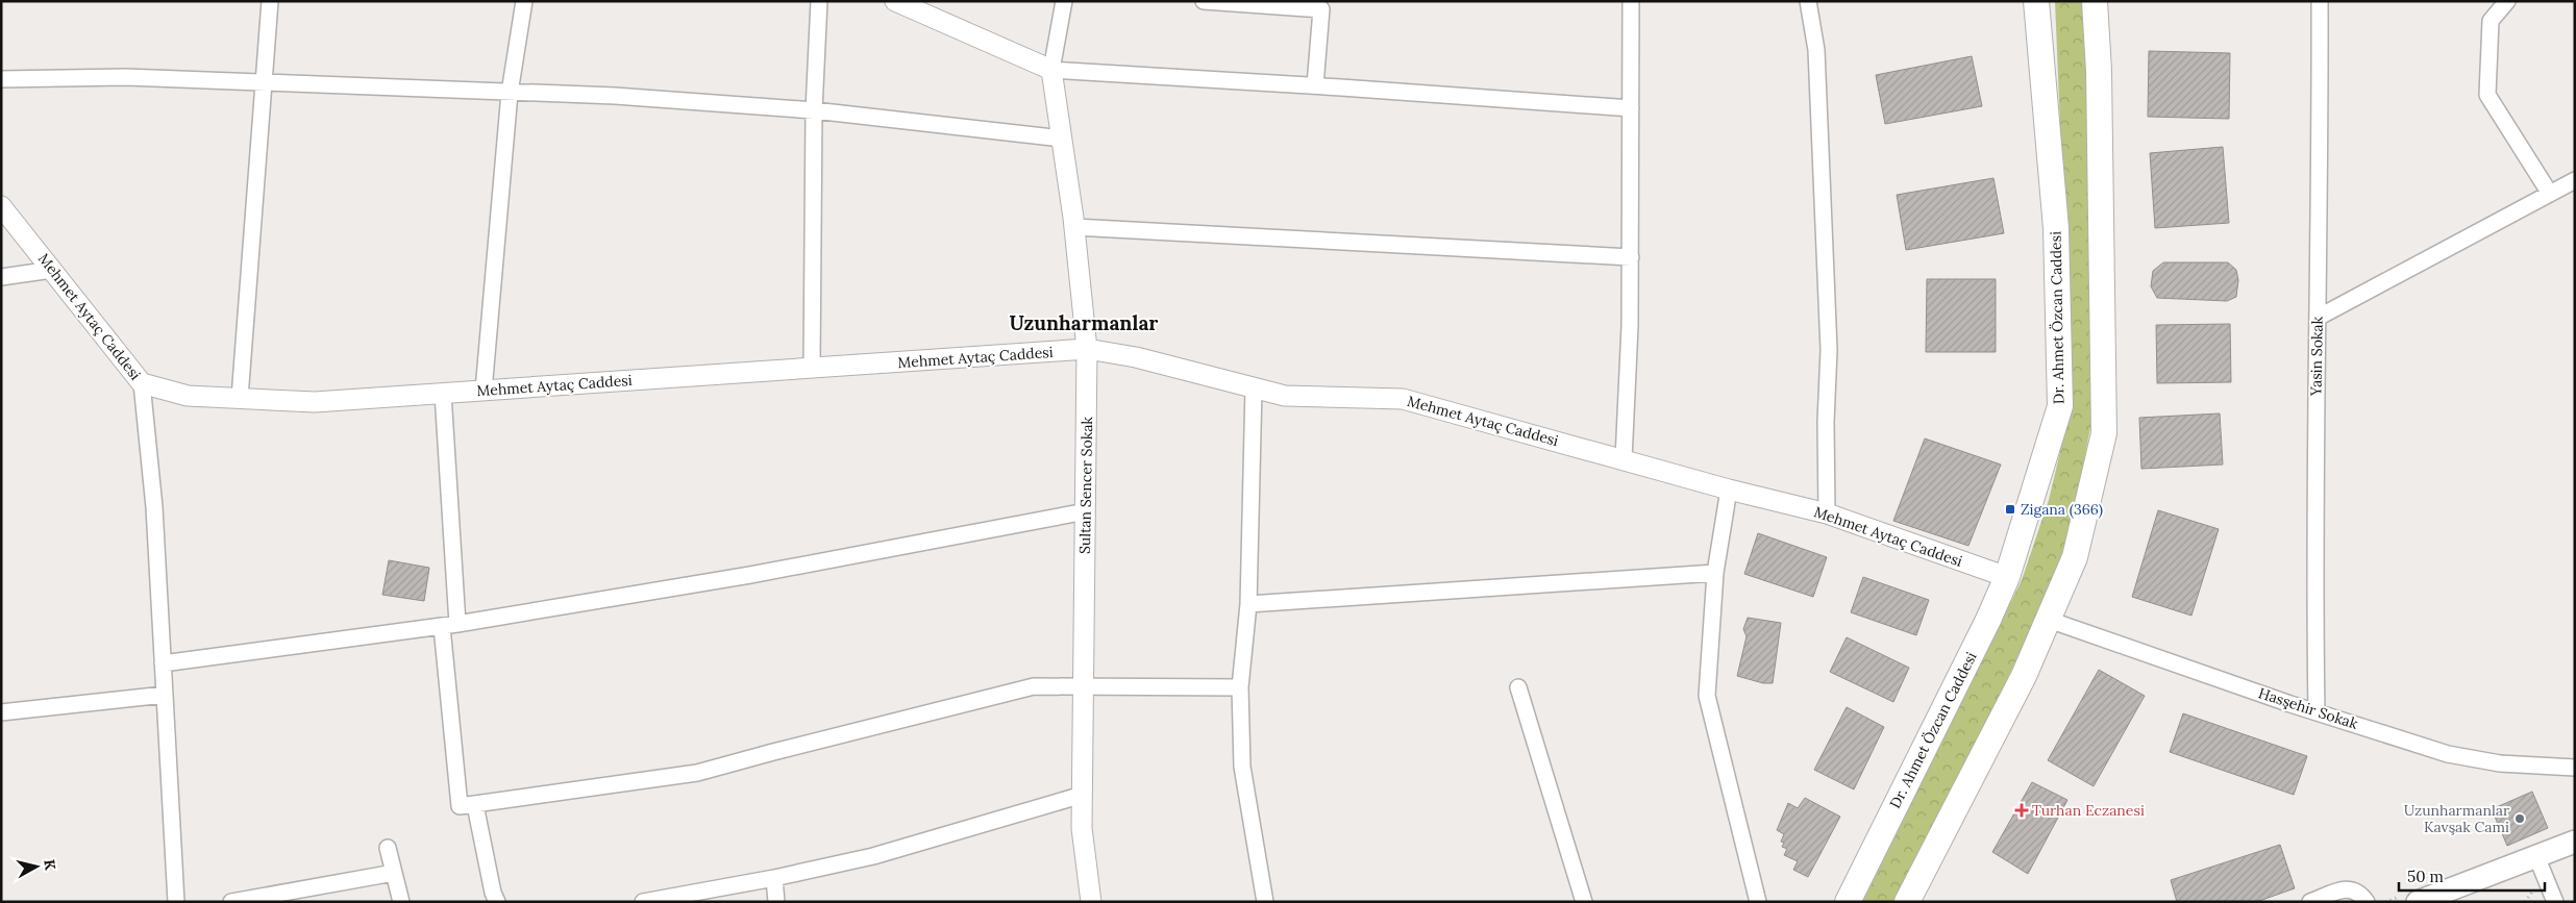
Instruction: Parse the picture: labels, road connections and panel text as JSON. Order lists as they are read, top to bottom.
{
  "streets": {
    "main road": ["Dr. Ahmet Özcan Caddesi"],
    "street": [
      "Mehmet Aytaç Caddesi",
      "Yasin Sokak",
      "Sultan Sencer Sokak",
      "Hasşehir Sokak"
    ]
  },
  "crossings": [
    ["Mehmet Aytaç Caddesi", "Dr. Ahmet Özcan Caddesi"],
    ["Mehmet Aytaç Caddesi", "Sultan Sencer Sokak"],
    ["Yasin Sokak", "Hasşehir Sokak"]
  ],
  "districts": ["Uzunharmanlar"],
  "places": {
    "transit": ["Zigana (366)"],
    "health": ["Turhan Eczanesi"],
    "other": ["Uzunharmanlar Kavşak Cami"]
  },
  "scale_bar": "50 m",
  "north": "right"
}
